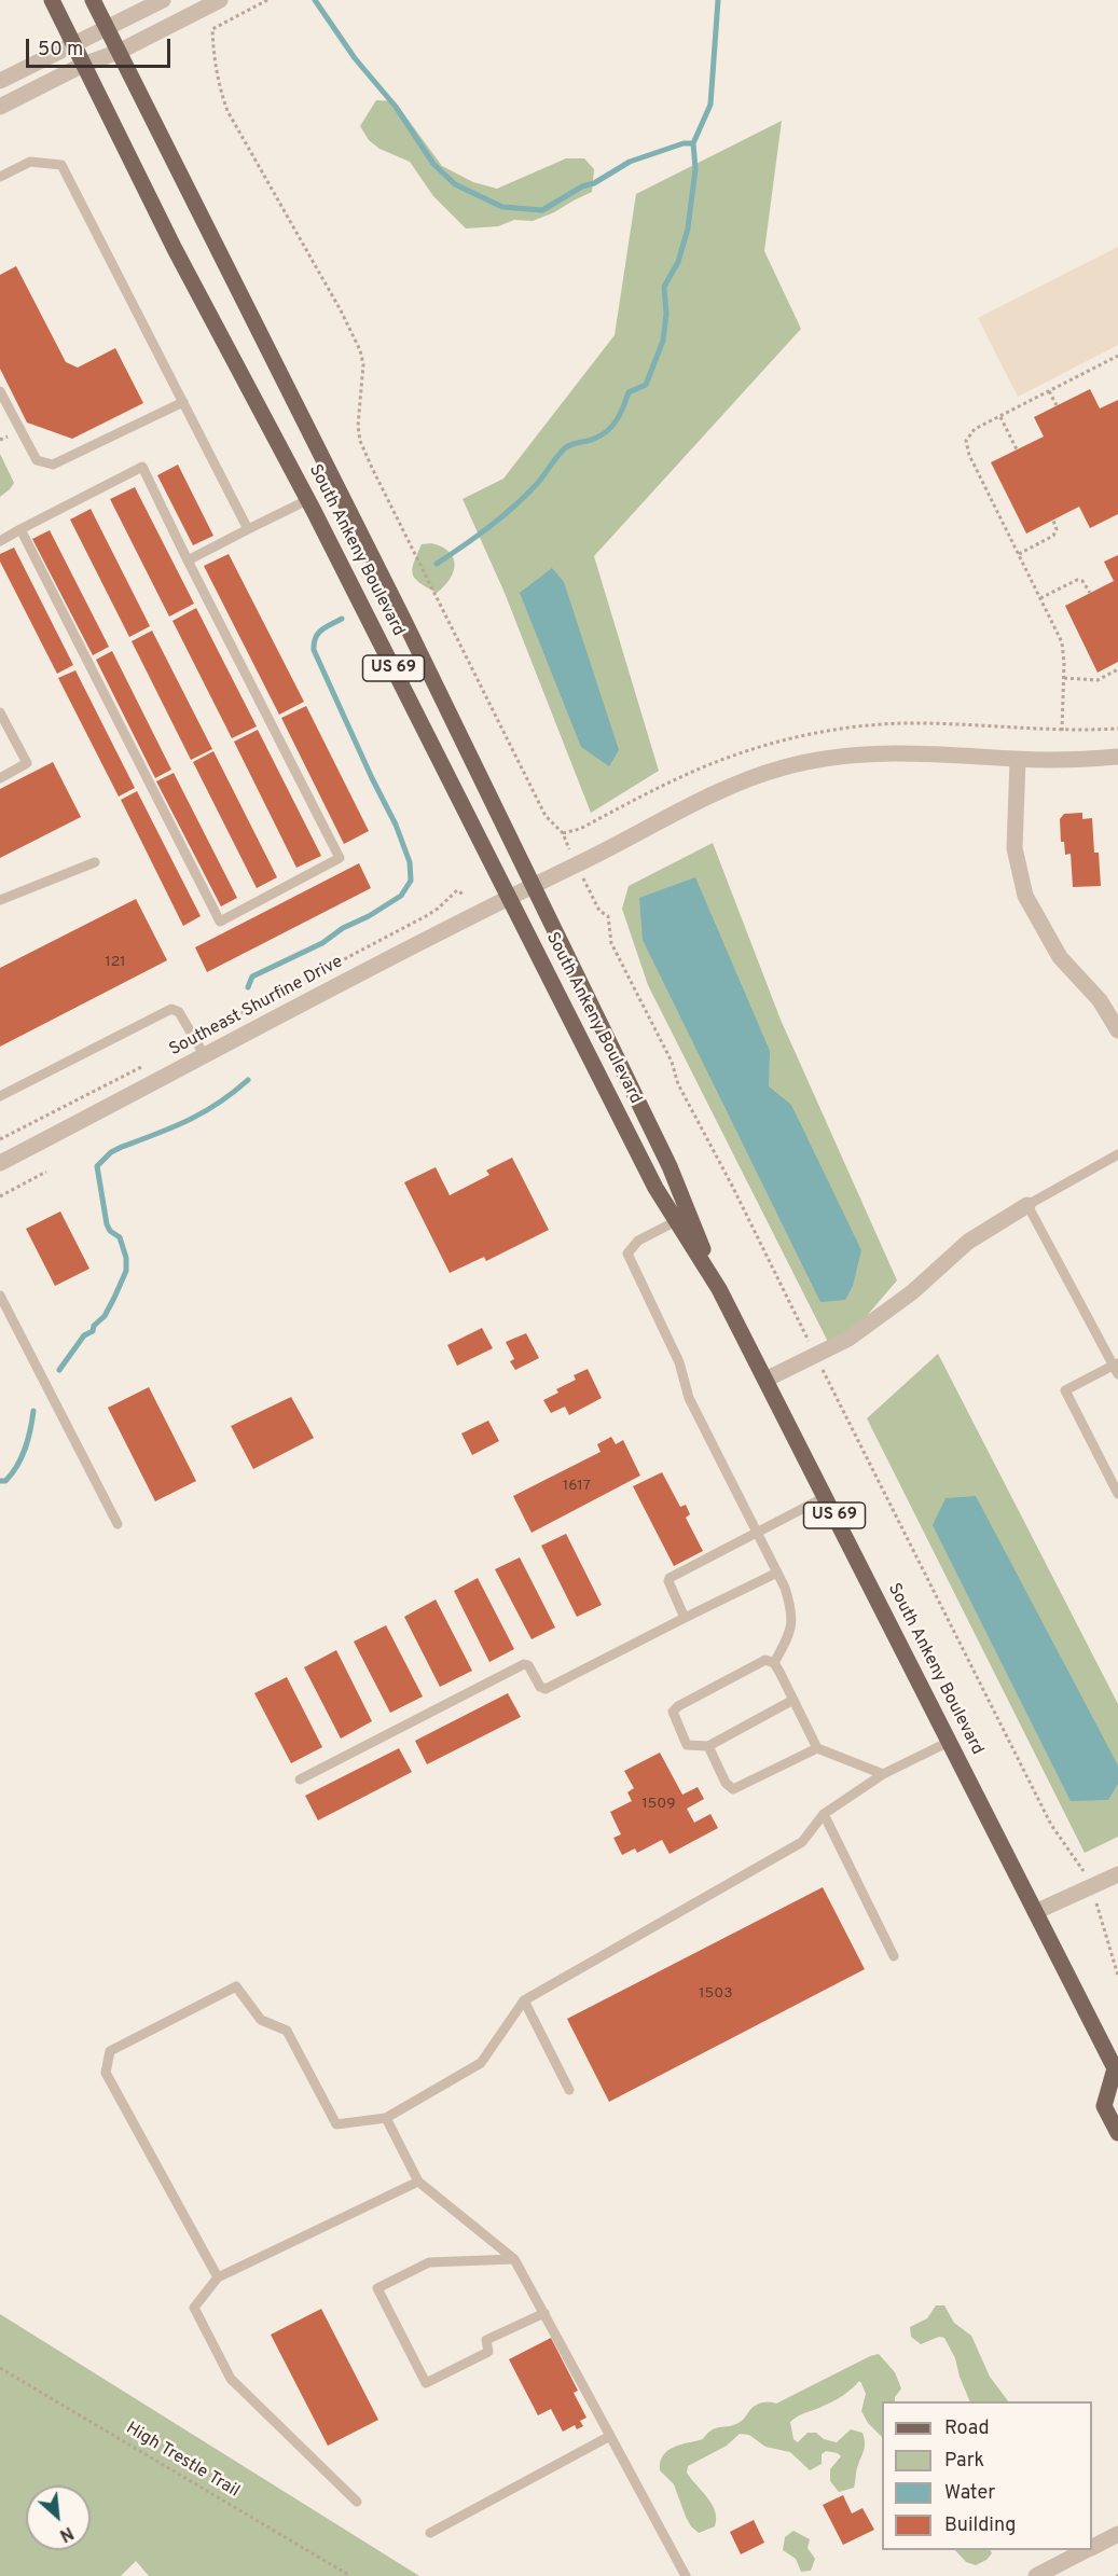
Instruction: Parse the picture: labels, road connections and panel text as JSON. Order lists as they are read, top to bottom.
{
  "streets": {
    "main road": ["South Ankeny Boulevard", "US 69"],
    "street": ["Southeast Shurfine Drive"],
    "path": ["High Trestle Trail"]
  },
  "crossings": [
    ["South Ankeny Boulevard", "Southeast Shurfine Drive"]
  ],
  "house_numbers": [
    "121",
    "1617",
    "1509",
    "1503"
  ],
  "legend": [
    "Road",
    "Park",
    "Water",
    "Building"
  ],
  "scale_bar": "50 m",
  "north": "bottom right"
}
